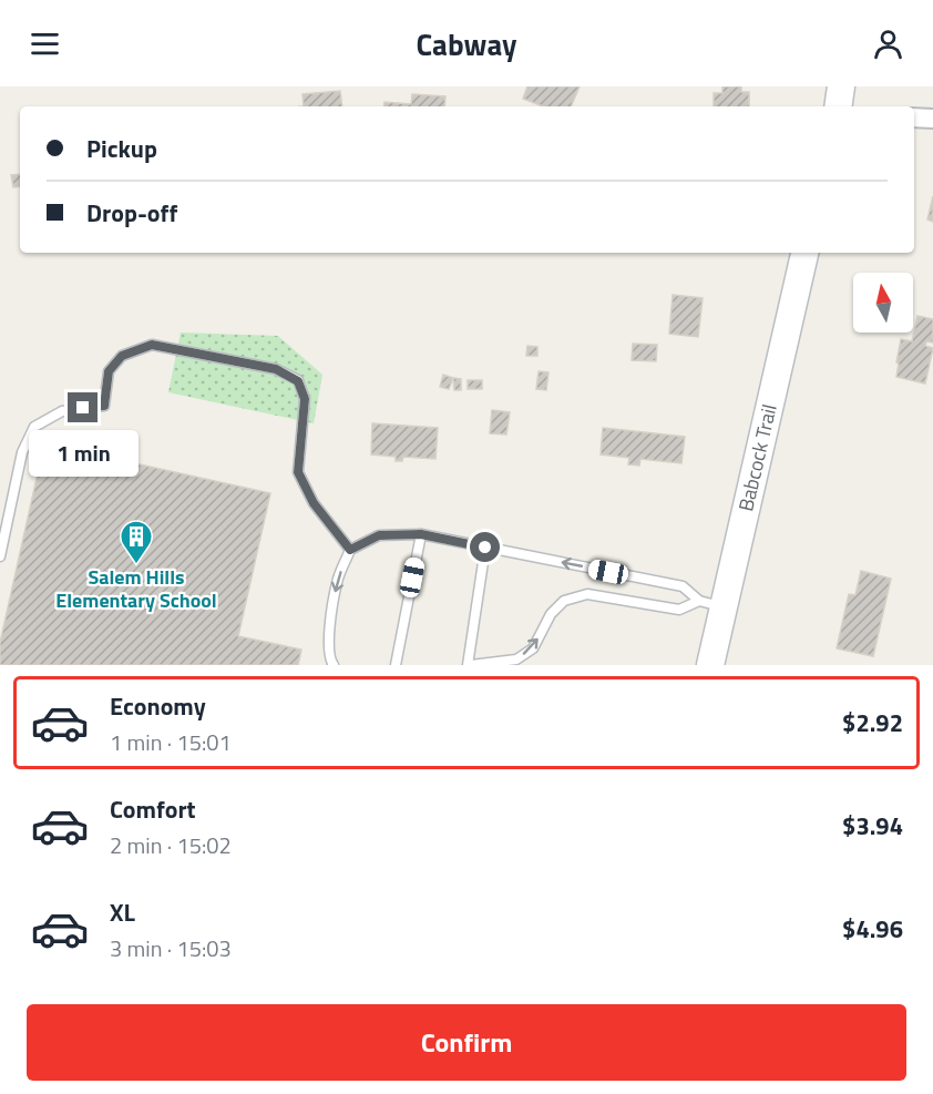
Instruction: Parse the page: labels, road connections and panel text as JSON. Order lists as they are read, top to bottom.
{
  "streets": {
    "street": ["Babcock Trail"]
  },
  "places": {
    "building": ["Salem Hills Elementary School"]
  },
  "north": "top",
  "page": {
    "header": "Cabway",
    "banner": ["Pickup", "Drop-off"],
    "bubble": "1 min",
    "list": [
      {
        "name": "Economy",
        "note": "1 min · 15:01",
        "value": "$2.92"
      },
      {
        "name": "Comfort",
        "note": "2 min · 15:02",
        "value": "$3.94"
      },
      {
        "name": "XL",
        "note": "3 min · 15:03",
        "value": "$4.96"
      }
    ],
    "buttons": "Confirm"
  }
}
